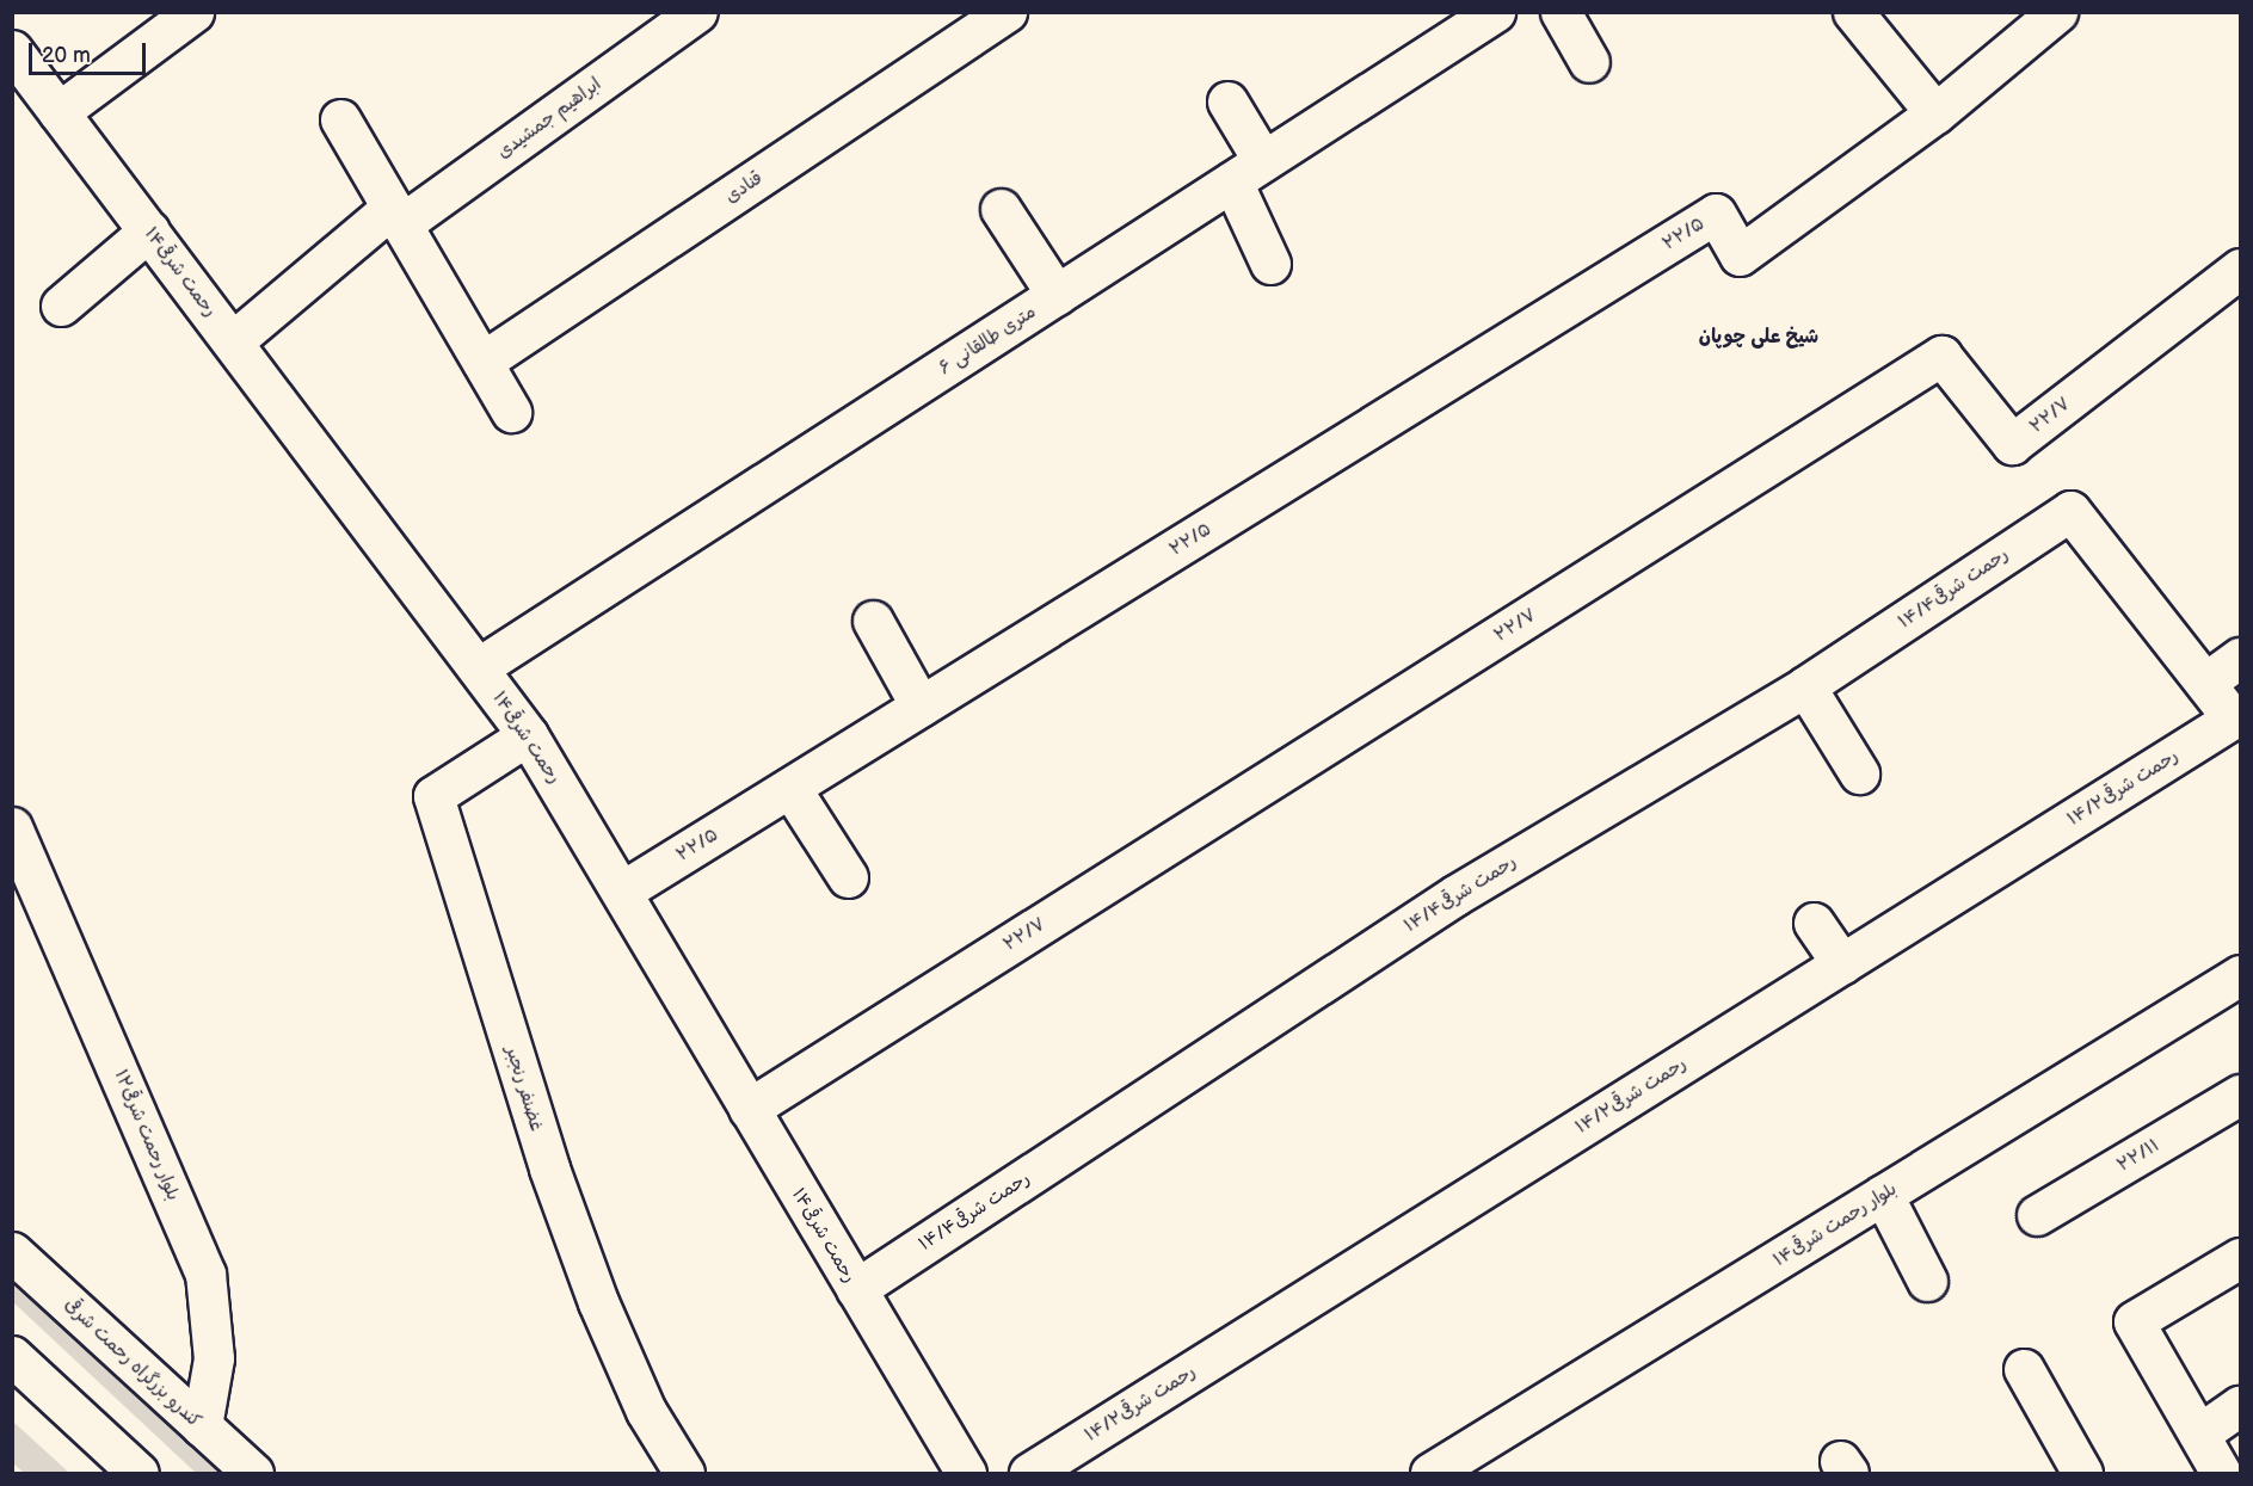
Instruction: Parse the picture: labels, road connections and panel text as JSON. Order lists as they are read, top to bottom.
{
  "streets": {
    "main road": [
      "ابراهیم جمشیدی",
      "قنادی",
      "۲۲/۵",
      "۱۴رحمت شرقی",
      "۶ متری طالقانی",
      "۲۲/۷",
      "۱۴/۴رحمت شرقی",
      "۱۴/۲رحمت شرقی",
      "غضنفر رنجبر",
      "بلوار رحمت شرقی۱۲",
      "۲۲/۱۱",
      "بلوار رحمت شرقی۱۴",
      "کندرو بزرگراه رحمت شرقی"
    ]
  },
  "crossings": [
    ["ابراهیم جمشیدی", "۱۴رحمت شرقی"],
    ["۲۲/۵", "۱۴رحمت شرقی"],
    ["۱۴رحمت شرقی", "۶ متری طالقانی"],
    ["۱۴رحمت شرقی", "۲۲/۷"],
    ["۱۴رحمت شرقی", "۱۴/۴رحمت شرقی"],
    ["۱۴رحمت شرقی", "غضنفر رنجبر"],
    ["۱۴/۴رحمت شرقی", "۱۴/۲رحمت شرقی"],
    ["بلوار رحمت شرقی۱۲", "کندرو بزرگراه رحمت شرقی"]
  ],
  "districts": ["شیخ علی چوپان"],
  "scale_bar": "20 m"
}
